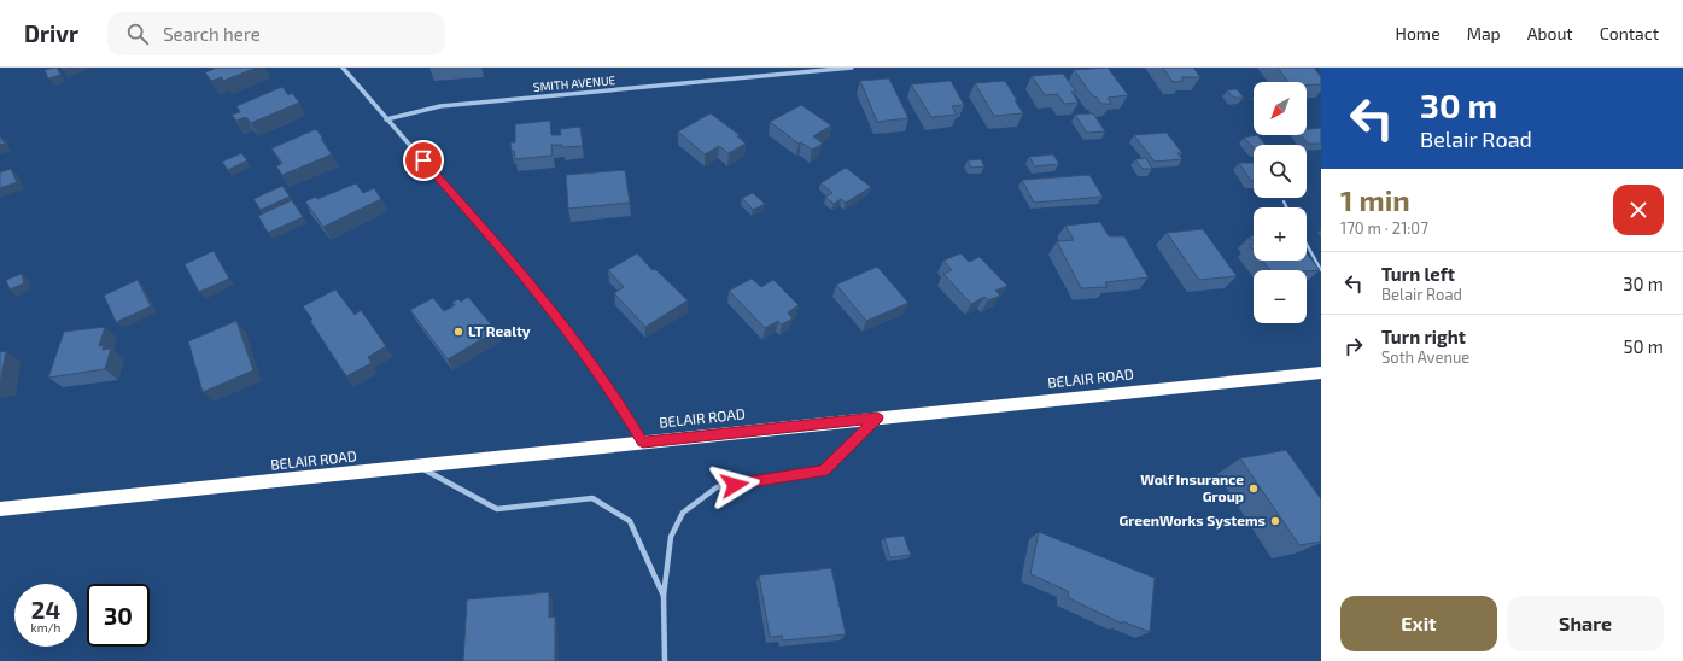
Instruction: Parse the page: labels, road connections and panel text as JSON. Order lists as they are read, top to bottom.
{
  "streets": {
    "highway": ["BELAIR ROAD"],
    "street": ["SMITH AVENUE"]
  },
  "places": ["LT Realty", "Wolf Insurance Group", "GreenWorks Systems"],
  "north": "bottom left",
  "page": {
    "header": "Drivr",
    "search": "Search here",
    "nav": [
      "Home",
      "Map",
      "About",
      "Contact"
    ],
    "turn": ["30 m", "Belair Road"],
    "map_buttons": ["+", "−"],
    "heading": ["1 min", "170 m · 21:07"],
    "list": [
      {
        "name": "Turn left",
        "note": "Belair Road",
        "value": "30 m"
      },
      {
        "name": "Turn right",
        "note": "Soth Avenue",
        "value": "50 m"
      }
    ],
    "speed": "24 km/h",
    "limit": "30",
    "buttons": ["Exit", "Share"]
  }
}
